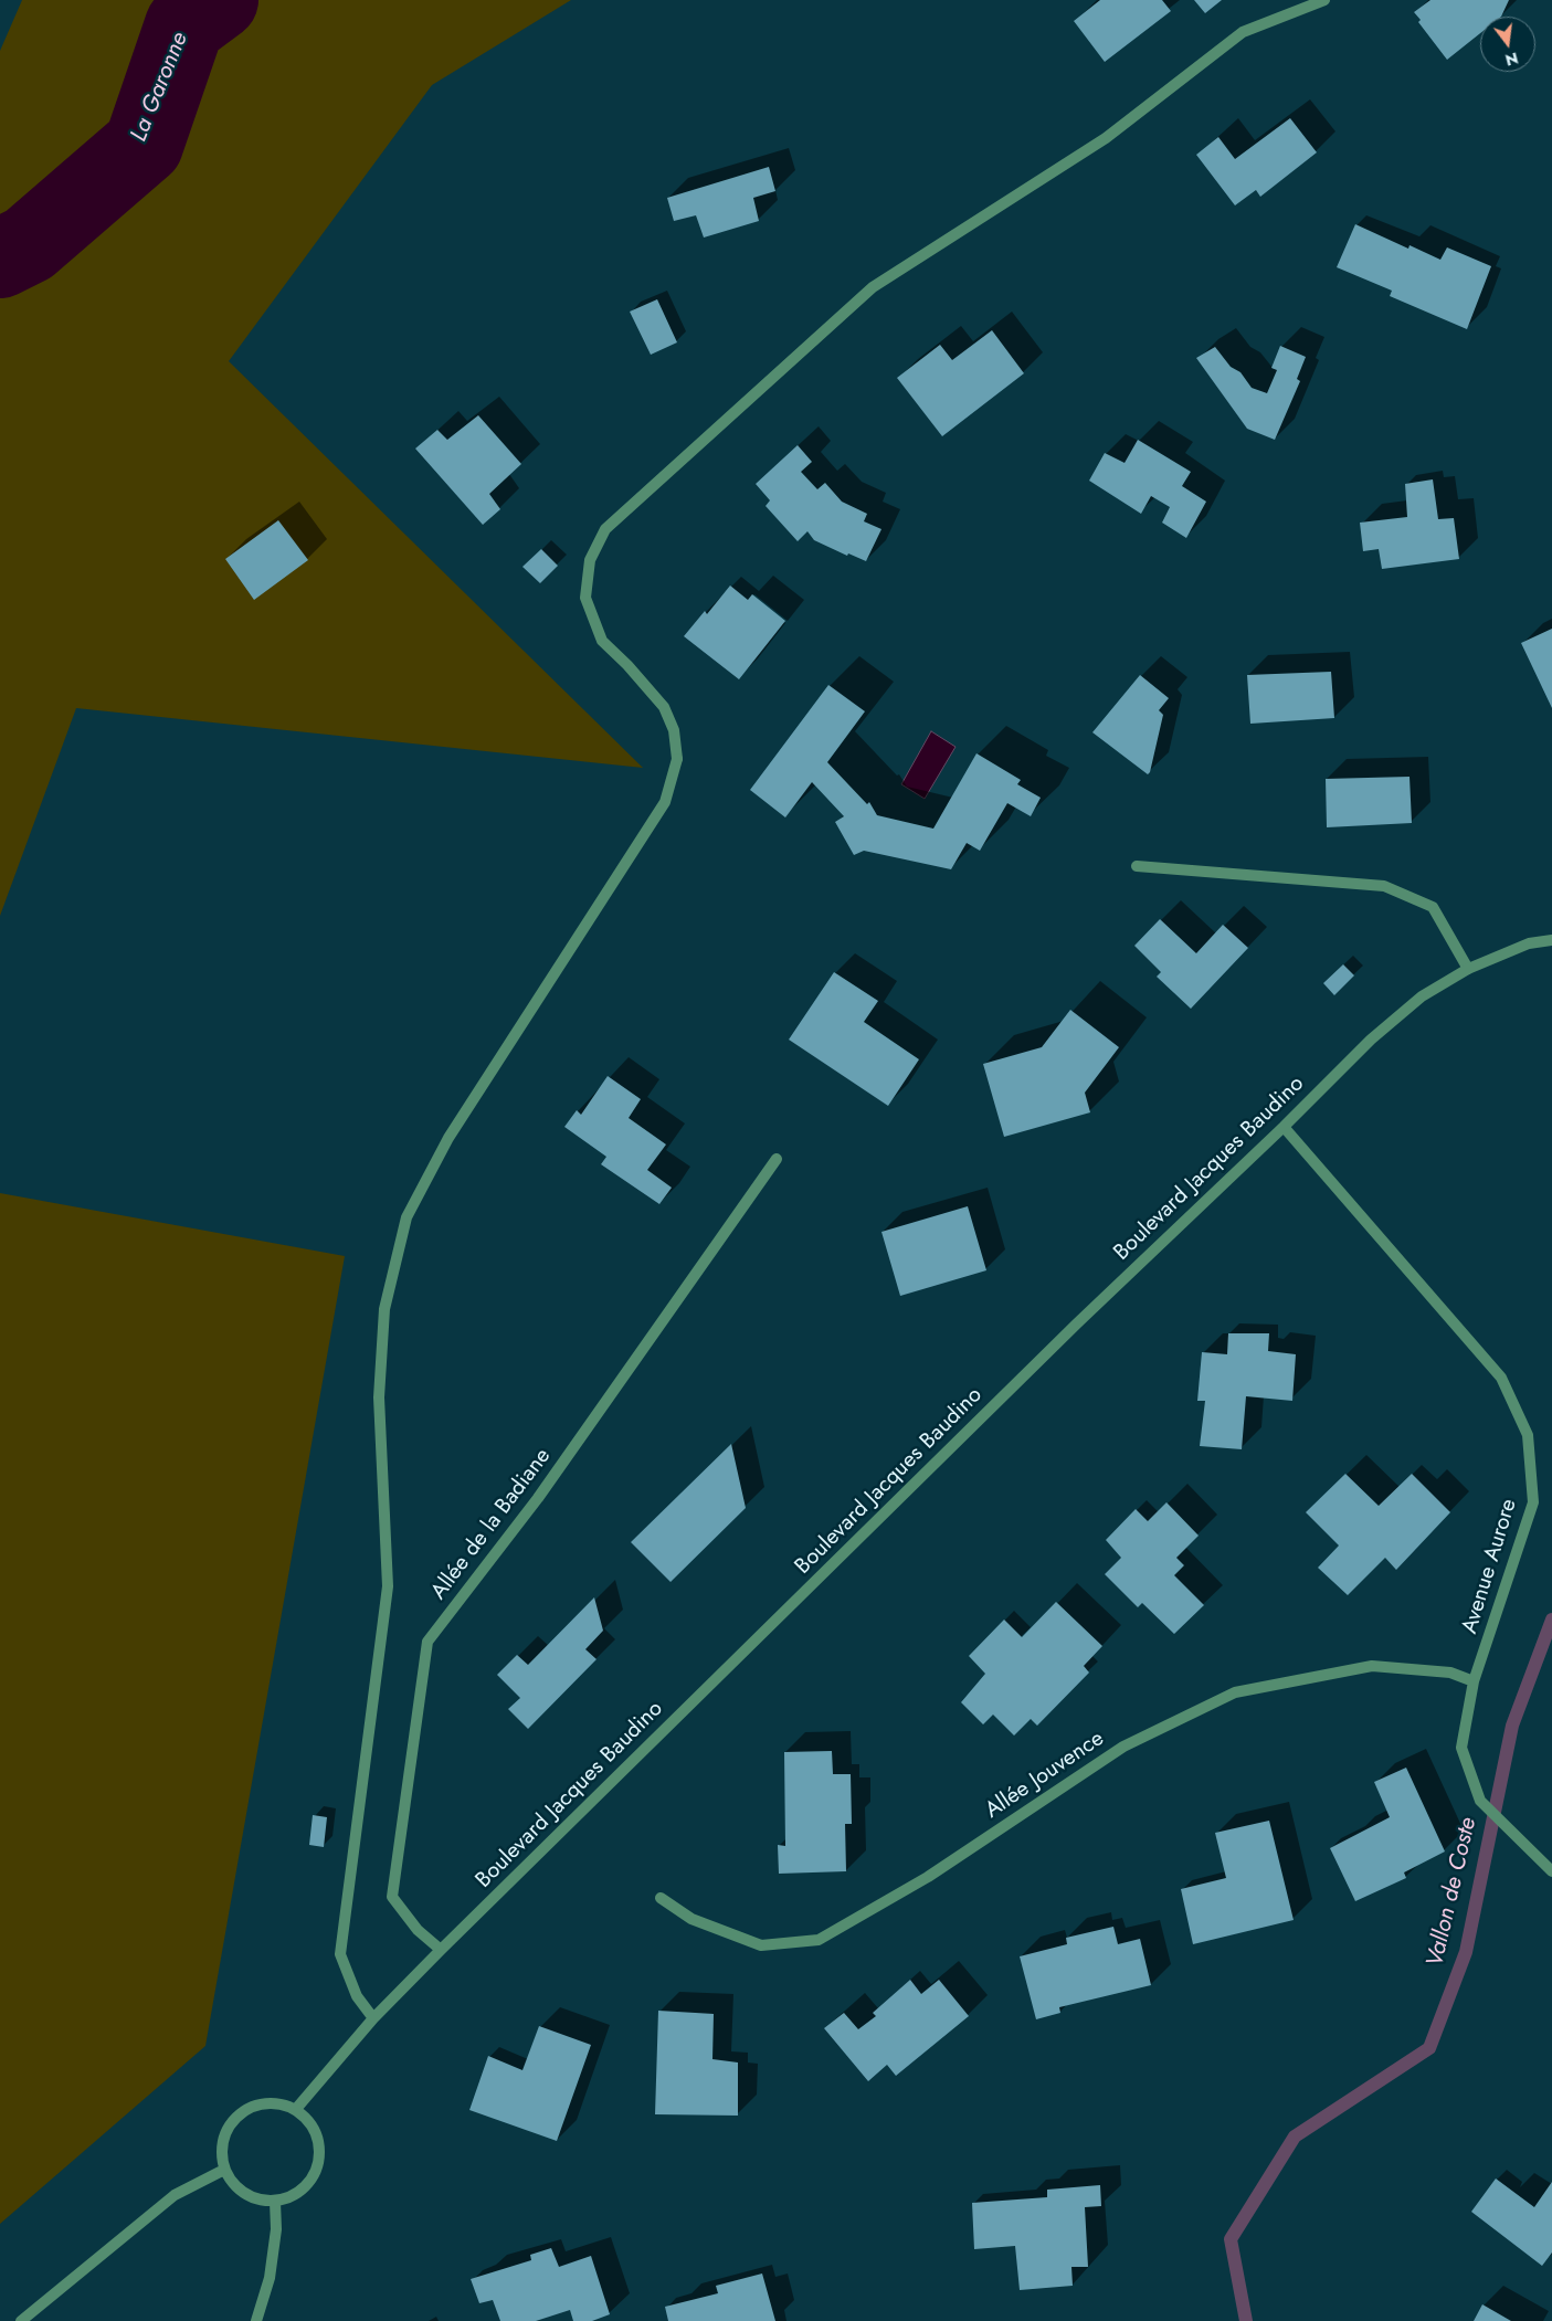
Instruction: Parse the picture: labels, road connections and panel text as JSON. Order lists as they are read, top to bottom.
{
  "streets": {
    "street": [
      "Boulevard Jacques Baudino",
      "Allée de la Badiane",
      "Avenue Aurore",
      "Allée Jouvence"
    ]
  },
  "crossings": [
    ["Boulevard Jacques Baudino", "Allée de la Badiane"],
    ["Boulevard Jacques Baudino", "Avenue Aurore"],
    ["Avenue Aurore", "Allée Jouvence"]
  ],
  "water": ["La Garonne", "Vallon de Coste"],
  "north": "bottom"
}
